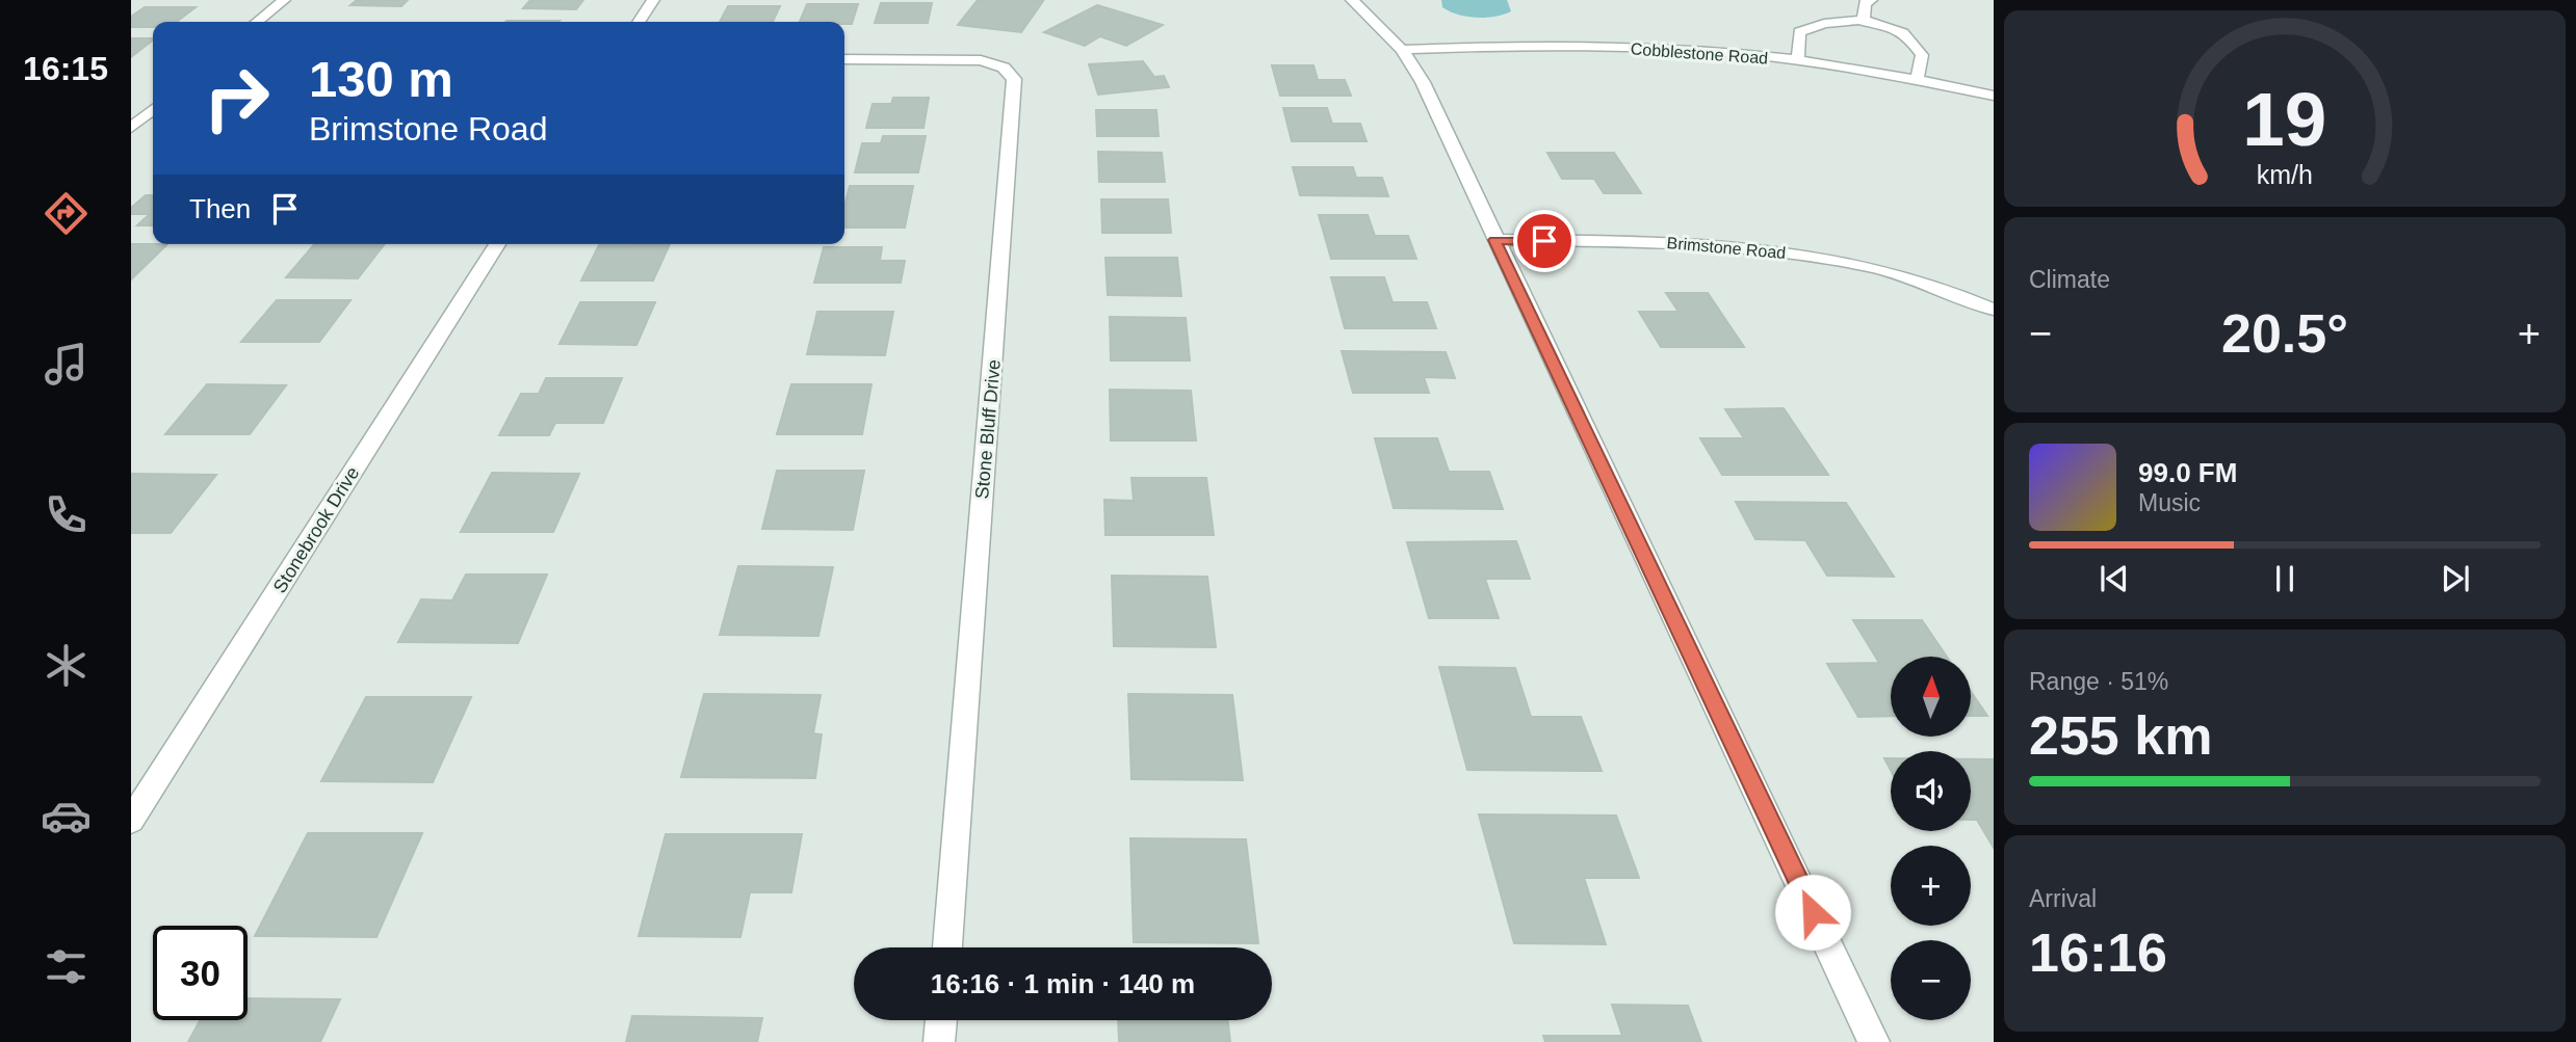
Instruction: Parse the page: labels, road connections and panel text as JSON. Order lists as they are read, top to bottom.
{
  "streets": {
    "street": [
      "Cobblestone Road",
      "Brimstone Road",
      "Stone Bluff Drive",
      "Stonebrook Drive"
    ]
  },
  "north": "top",
  "page": {
    "tabs": "16:15",
    "turn": ["130 m", "Brimstone Road"],
    "then": "Then",
    "tile": [
      "Climate",
      ["Range · 51%", "255 km"],
      ["Arrival", "16:16"]
    ],
    "heat": ["−", "20.5°", "+"],
    "song": ["99.0 FM", "Music"],
    "map_buttons": ["+", "−"],
    "limit": "30",
    "trip": "16:16 · 1 min · 140 m",
    "gauge": ["19", "km/h"]
  }
}
